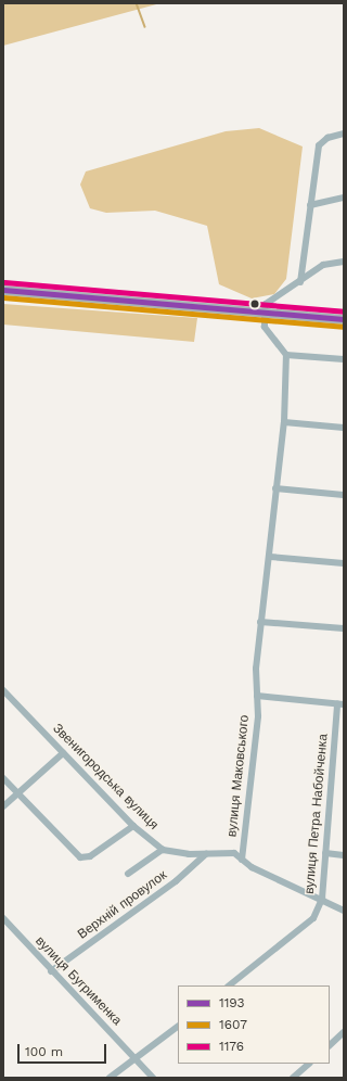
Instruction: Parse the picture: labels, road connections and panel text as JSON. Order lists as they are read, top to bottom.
{
  "streets": {
    "street": [
      "вулиця Маковського",
      "Звенигородська вулиця",
      "вулиця Петра Набойченка",
      "Верхній провулок",
      "вулиця Бугрименка"
    ]
  },
  "crossings": [
    ["Верхній провулок", "вулиця Бугрименка"]
  ],
  "lines": ["transit line 1176", "transit line 1193", "transit line 1607"],
  "legend": ["1193", "1607", "1176"],
  "scale_bar": "100 m"
}
